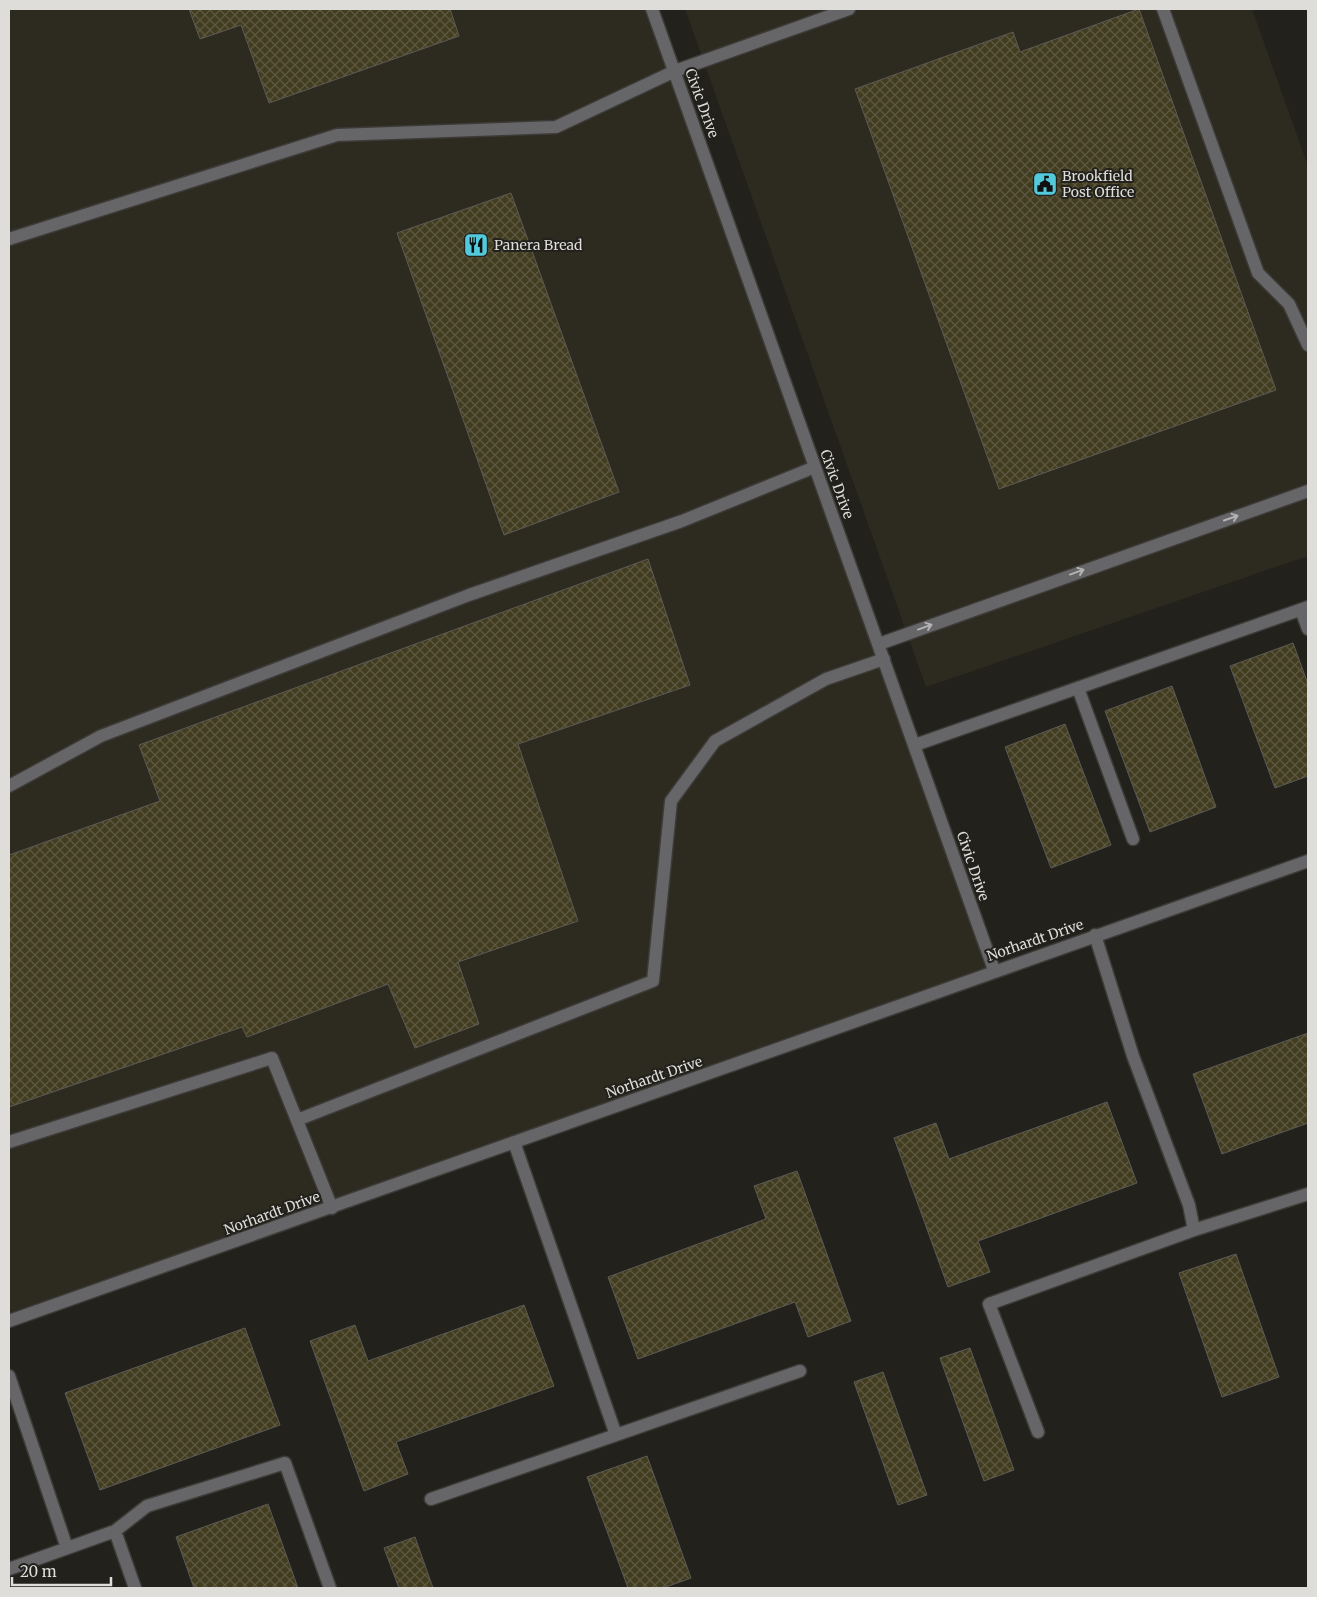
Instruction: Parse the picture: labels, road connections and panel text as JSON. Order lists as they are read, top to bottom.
{
  "streets": {
    "street": ["Civic Drive", "Norhardt Drive"]
  },
  "crossings": [
    ["Civic Drive", "Norhardt Drive"]
  ],
  "places": {
    "public building": ["Brookfield Post Office"],
    "restaurant": ["Panera Bread"]
  },
  "scale_bar": "20 m"
}
